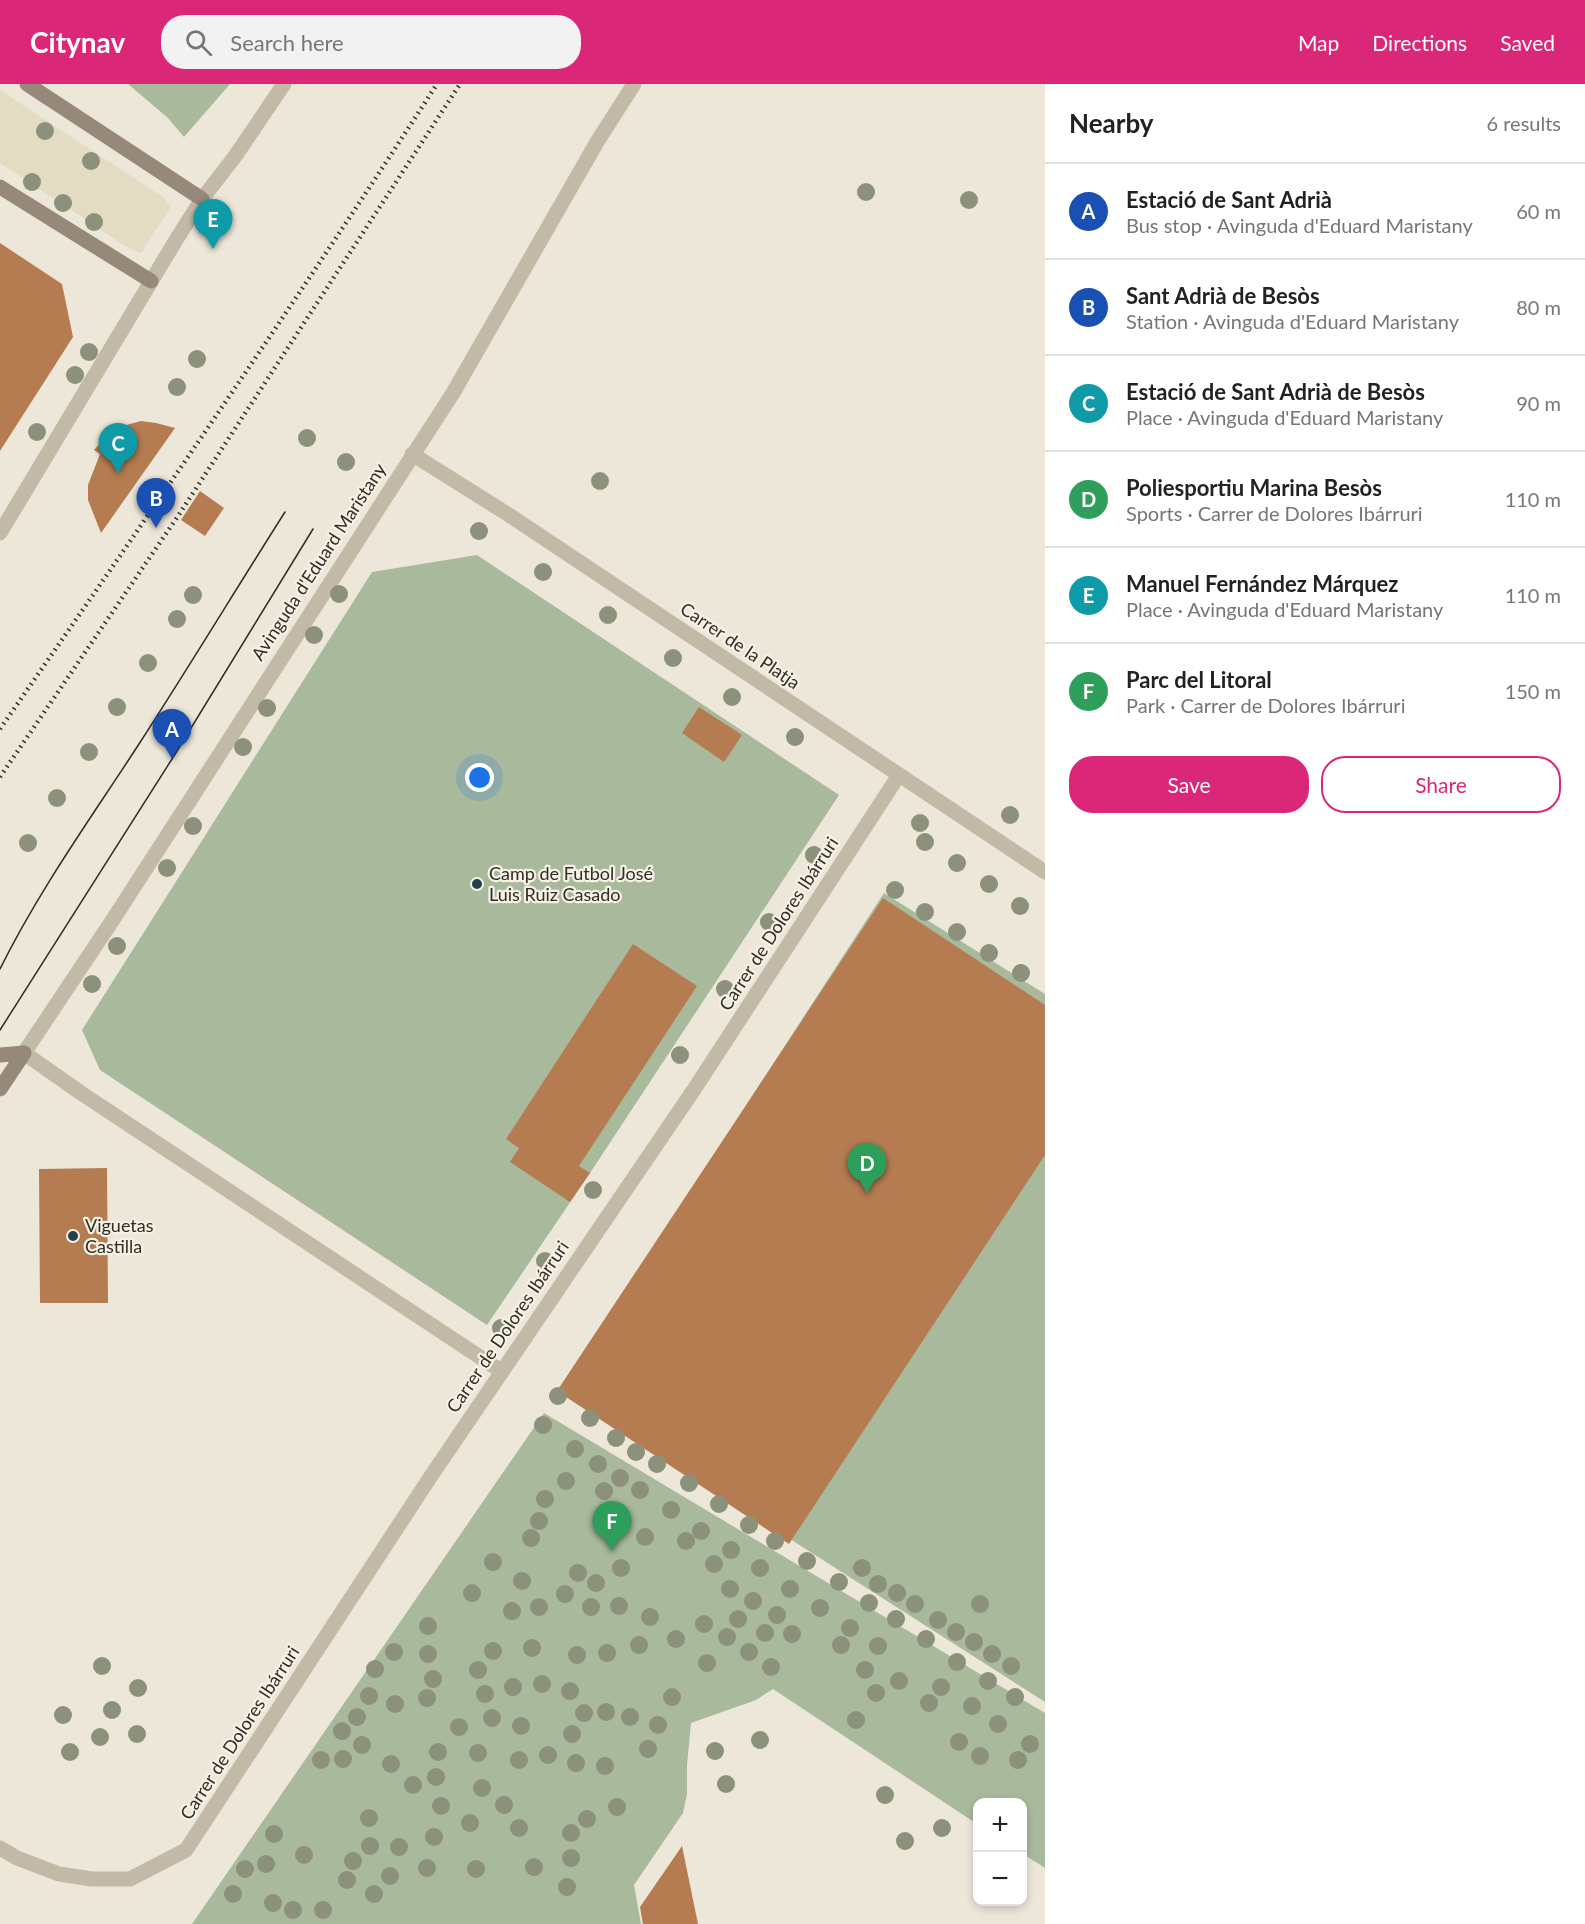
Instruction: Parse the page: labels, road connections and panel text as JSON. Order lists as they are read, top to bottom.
{
  "streets": {
    "street": ["Avinguda d'Eduard Maristany", "Carrer de la Platja", "Carrer de Dolores Ibárruri"]
  },
  "crossings": [
    ["Avinguda d'Eduard Maristany", "Carrer de la Platja"],
    ["Carrer de la Platja", "Carrer de Dolores Ibárruri"]
  ],
  "places": ["Camp de Futbol José Luis Ruiz Casado", "Viguetas Castilla"],
  "page": {
    "header": "Citynav",
    "search": "Search here",
    "nav": ["Map", "Directions", "Saved"],
    "heading": ["Nearby", "6 results"],
    "list": [
      {
        "mark": "A",
        "name": "Estació de Sant Adrià",
        "note": "Bus stop · Avinguda d'Eduard Maristany",
        "value": "60 m"
      },
      {
        "mark": "B",
        "name": "Sant Adrià de Besòs",
        "note": "Station · Avinguda d'Eduard Maristany",
        "value": "80 m"
      },
      {
        "mark": "C",
        "name": "Estació de Sant Adrià de Besòs",
        "note": "Place · Avinguda d'Eduard Maristany",
        "value": "90 m"
      },
      {
        "mark": "D",
        "name": "Poliesportiu Marina Besòs",
        "note": "Sports · Carrer de Dolores Ibárruri",
        "value": "110 m"
      },
      {
        "mark": "E",
        "name": "Manuel Fernández Márquez",
        "note": "Place · Avinguda d'Eduard Maristany",
        "value": "110 m"
      },
      {
        "mark": "F",
        "name": "Parc del Litoral",
        "note": "Park · Carrer de Dolores Ibárruri",
        "value": "150 m"
      }
    ],
    "pins": [
      "E",
      "C",
      "B",
      "A",
      "D",
      "F"
    ],
    "buttons": ["Save", "Share"],
    "map_buttons": ["+", "−"]
  }
}
